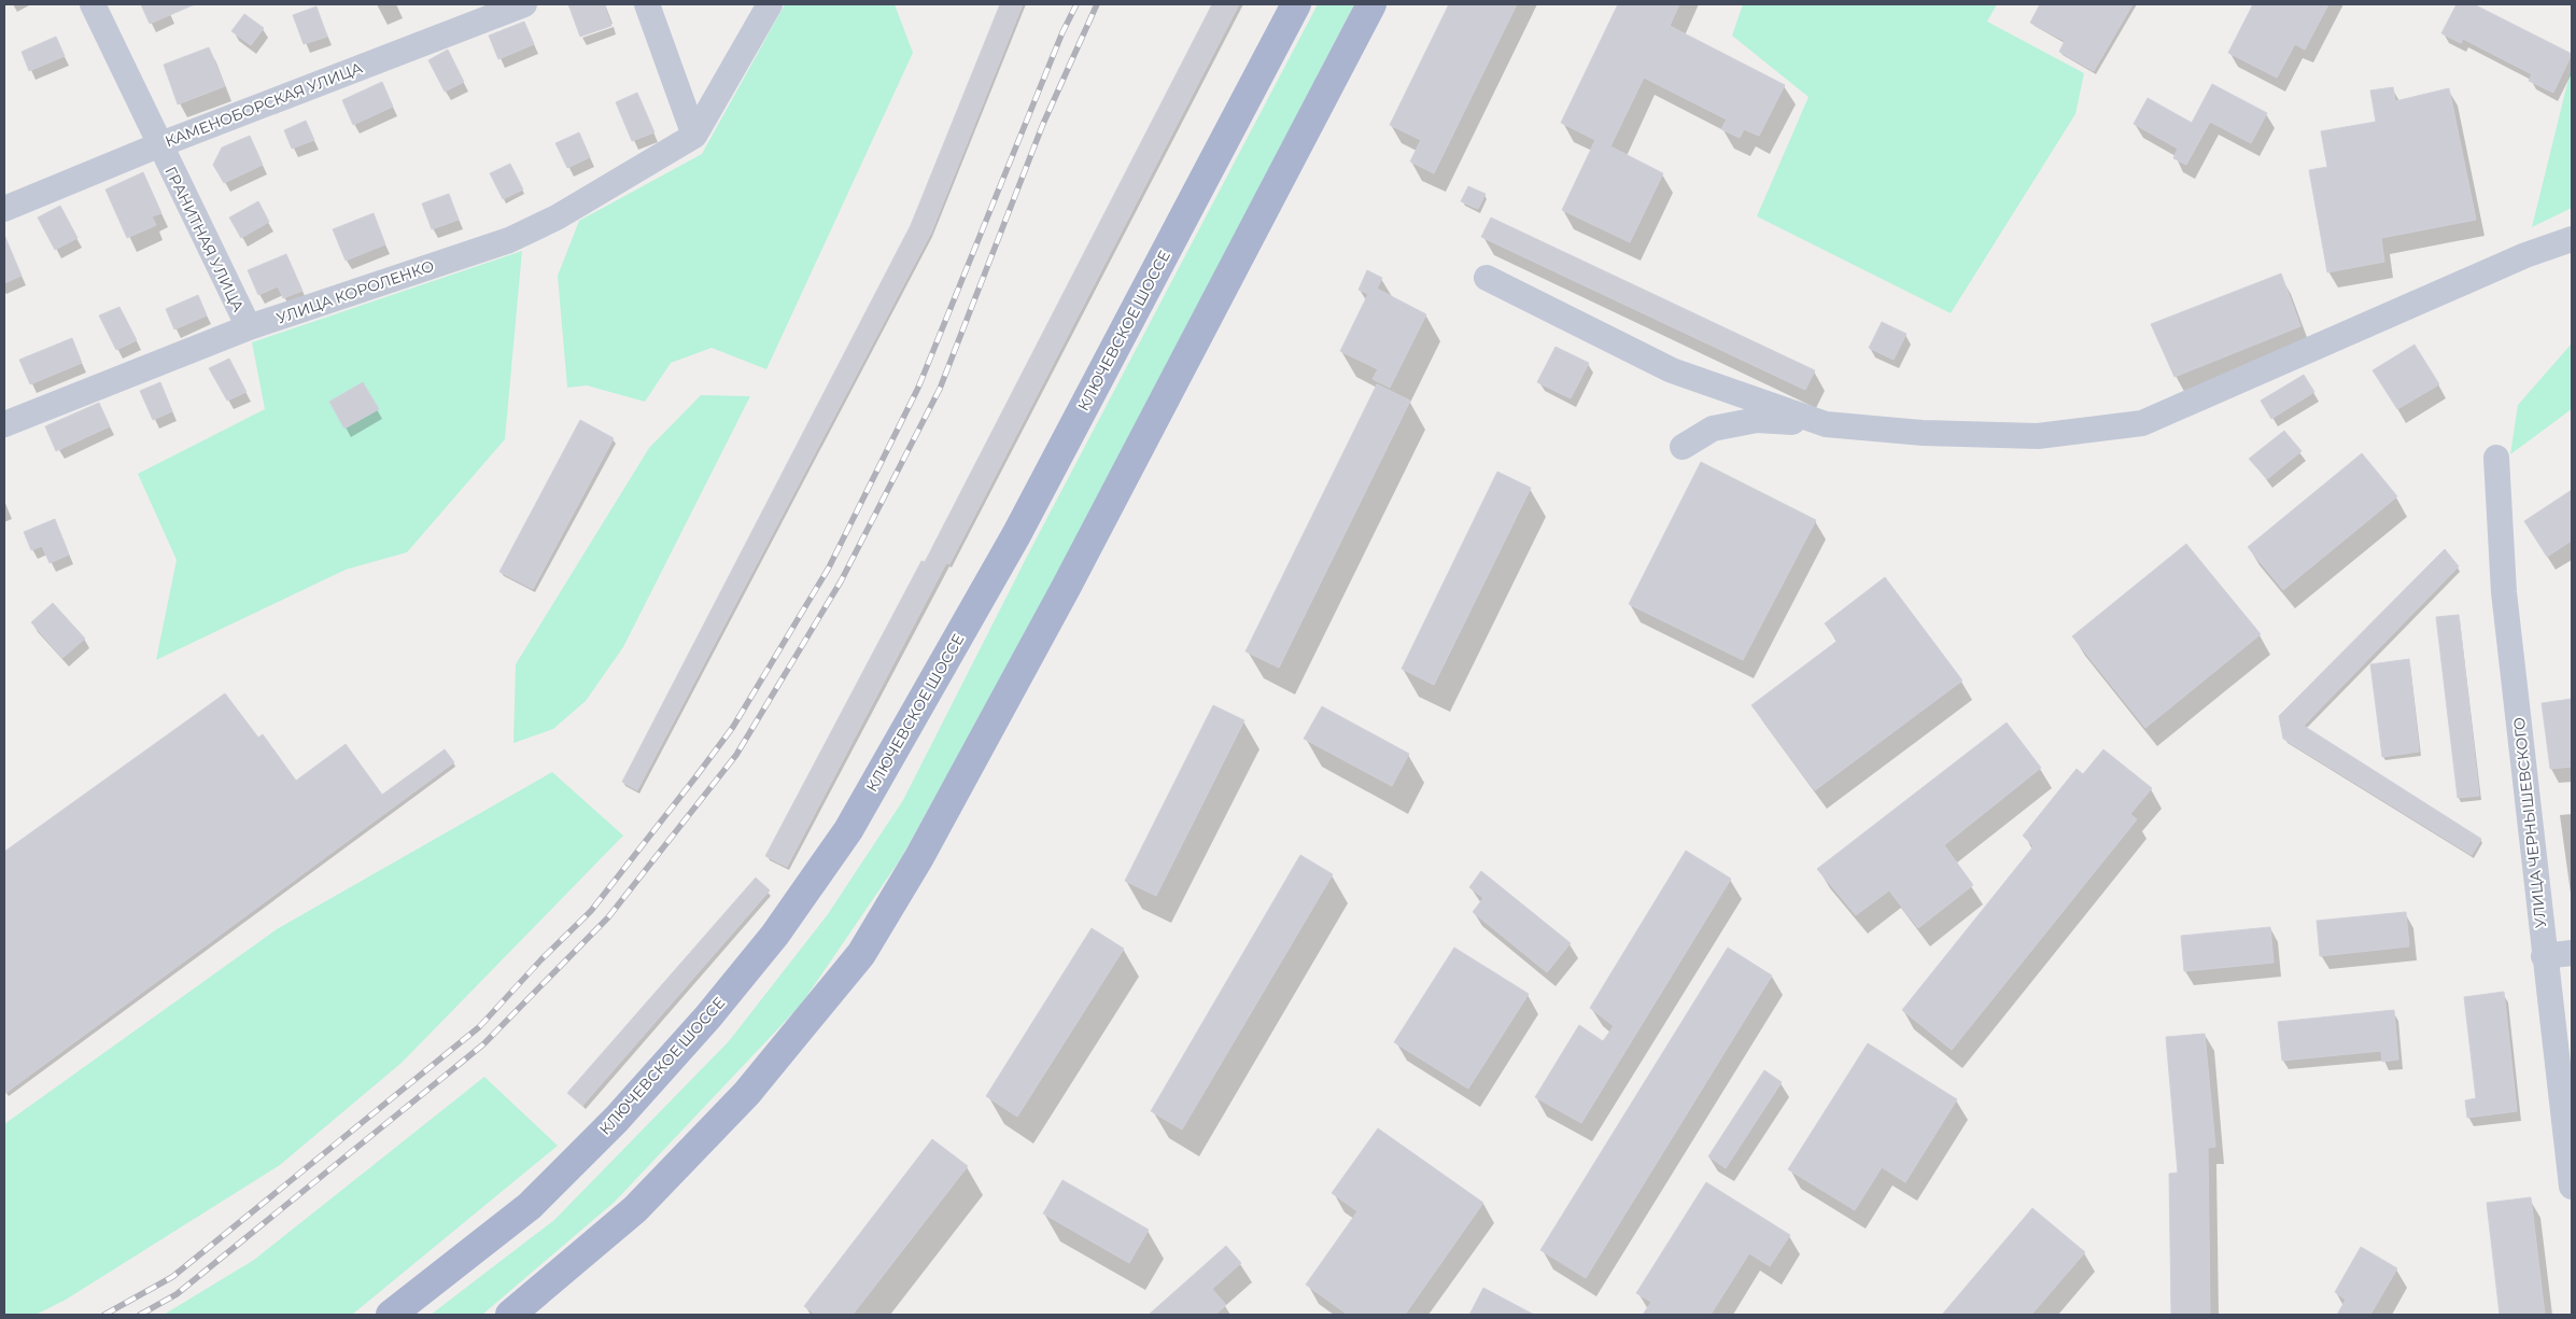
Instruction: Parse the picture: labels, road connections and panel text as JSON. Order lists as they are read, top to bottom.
{
  "streets": {
    "main road": ["КЛЮЧЕВСКОЕ ШОССЕ"],
    "street": [
      "КАМЕНОБОРСКАЯ УЛИЦА",
      "ГРАНИТНАЯ УЛИЦА",
      "УЛИЦА КОРОЛЕНКО",
      "УЛИЦА ЧЕРНЫШЕВСКОГО"
    ]
  },
  "crossings": [
    ["КАМЕНОБОРСКАЯ УЛИЦА", "ГРАНИТНАЯ УЛИЦА"],
    ["ГРАНИТНАЯ УЛИЦА", "УЛИЦА КОРОЛЕНКО"]
  ]
}
